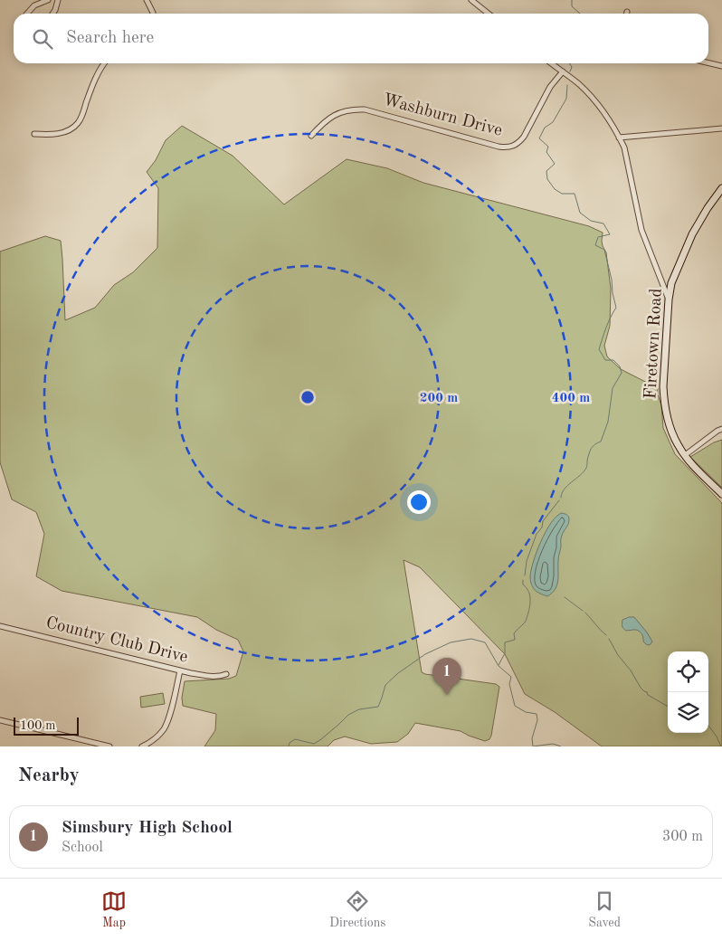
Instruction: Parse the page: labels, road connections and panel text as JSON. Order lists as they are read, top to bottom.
{
  "streets": {
    "street": ["Washburn Drive", "Firetown Road", "Country Club Drive"]
  },
  "scale_bar": "100 m",
  "page": {
    "search": "Search here",
    "pins": "1",
    "scale": "100 m",
    "heading": "Nearby",
    "list": [
      {
        "mark": "1",
        "name": "Simsbury High School",
        "note": "School",
        "value": "300 m"
      }
    ],
    "nav": ["Map", "Directions", "Saved"]
  },
  "rings": ["200 m", "400 m"]
}
